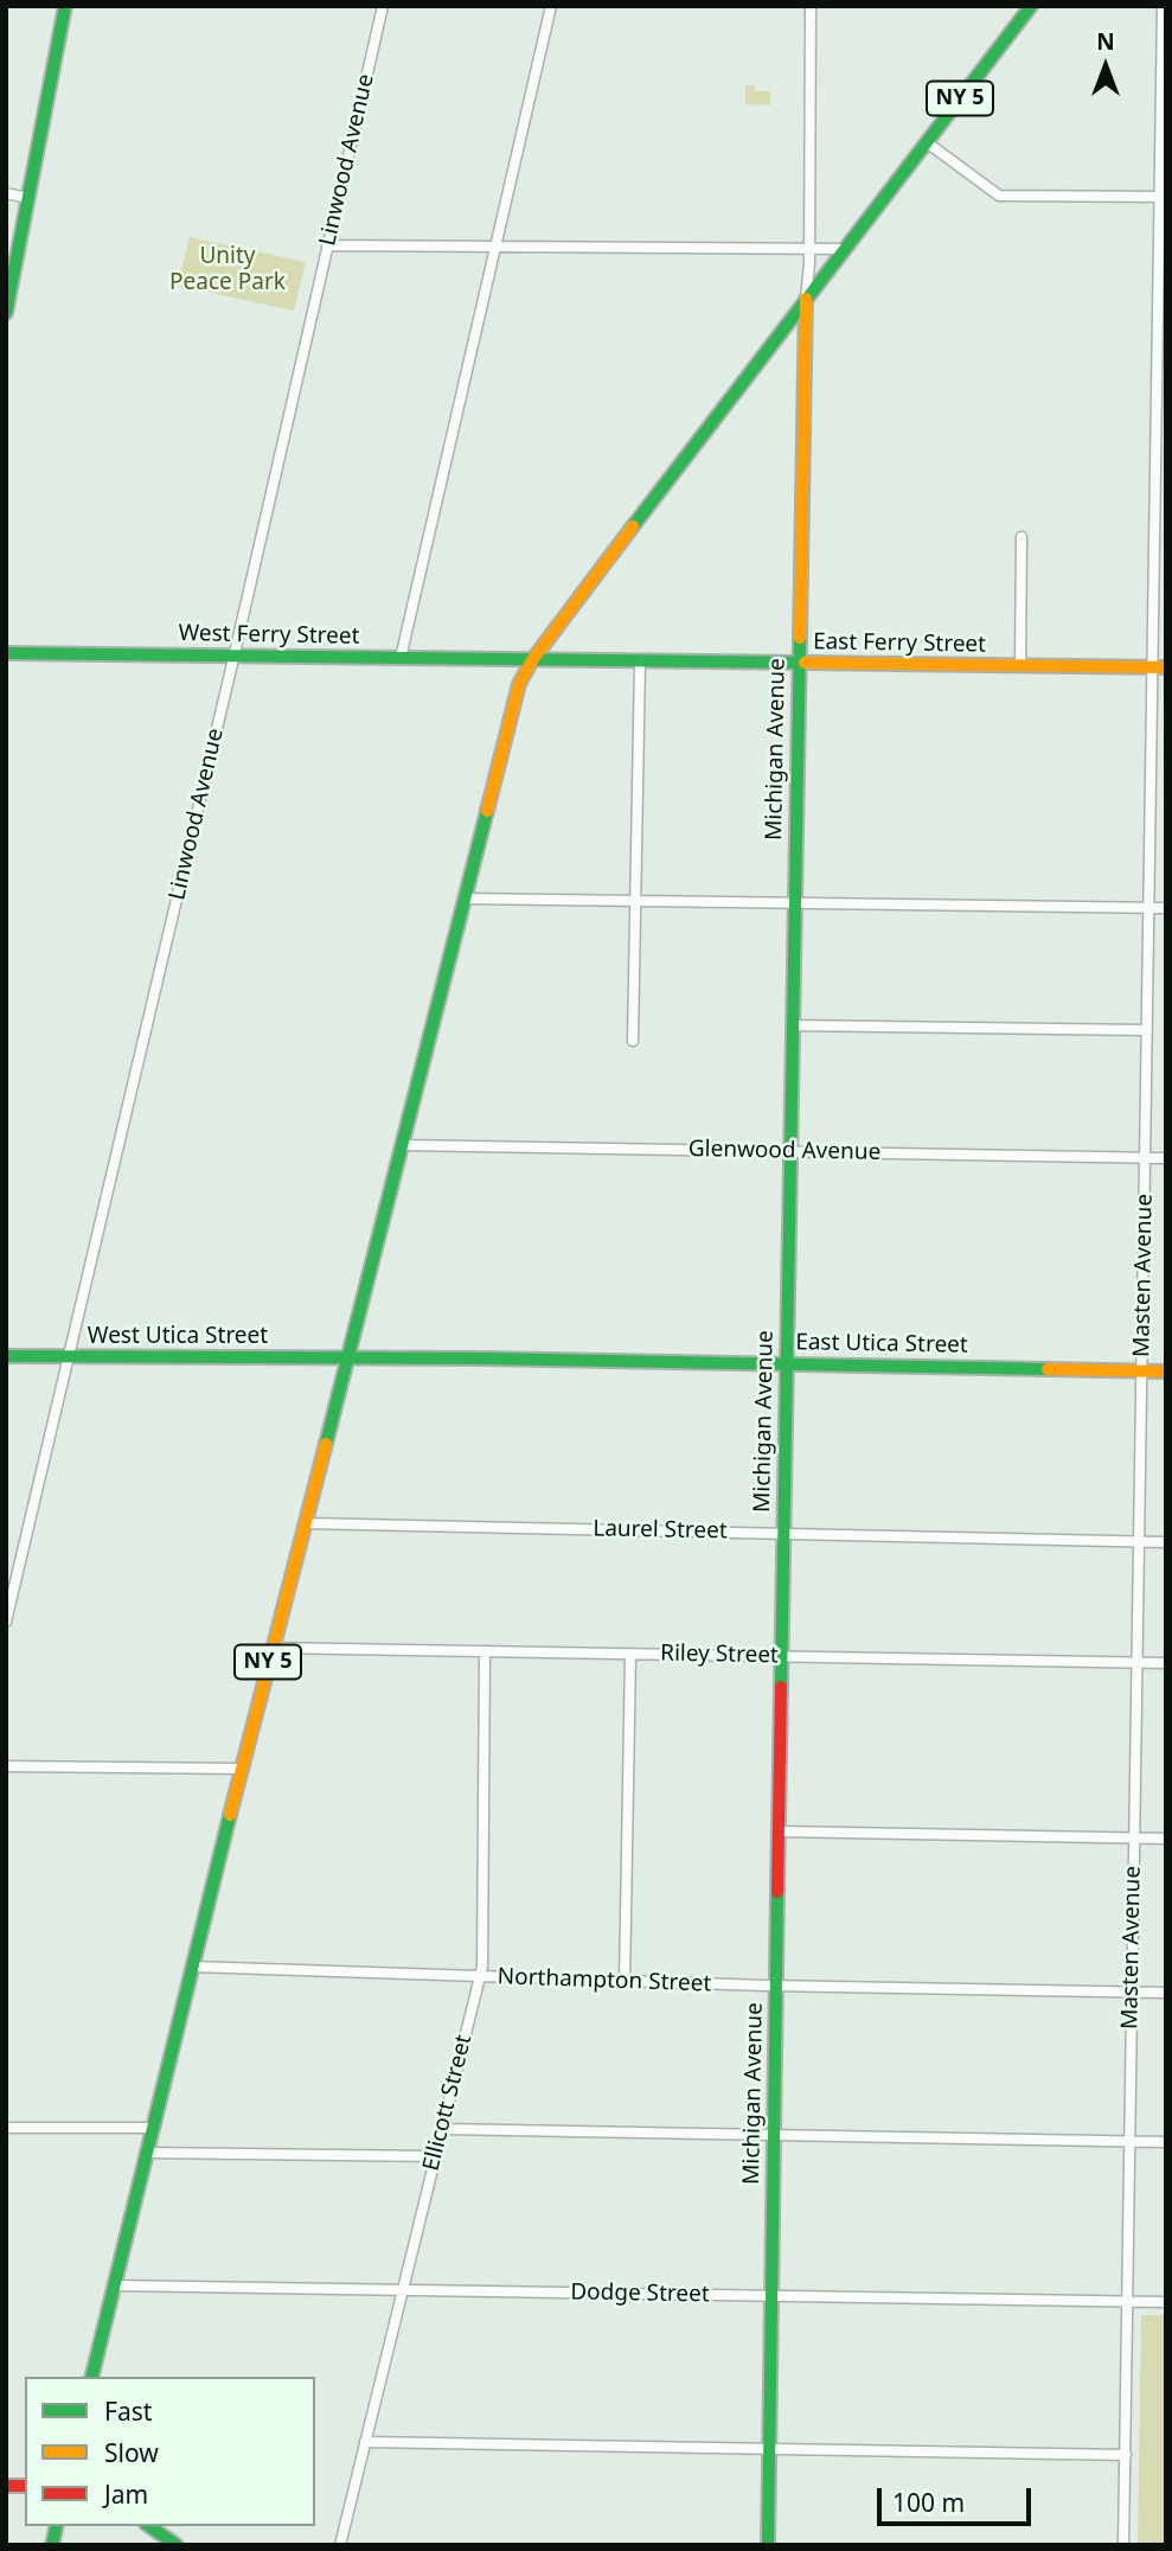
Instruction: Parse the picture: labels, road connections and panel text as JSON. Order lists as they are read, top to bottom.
{
  "streets": {
    "street": [
      "NY 5",
      "Linwood Avenue",
      "West Ferry Street",
      "East Ferry Street",
      "Michigan Avenue",
      "Glenwood Avenue",
      "Masten Avenue",
      "West Utica Street",
      "East Utica Street",
      "Laurel Street",
      "Riley Street",
      "Northampton Street",
      "Ellicott Street",
      "Dodge Street"
    ]
  },
  "crossings": [
    ["NY 5", "West Ferry Street"],
    ["NY 5", "East Ferry Street"],
    ["NY 5", "Michigan Avenue"],
    ["NY 5", "Glenwood Avenue"],
    ["NY 5", "West Utica Street"],
    ["NY 5", "East Utica Street"],
    ["NY 5", "Laurel Street"],
    ["NY 5", "Riley Street"],
    ["NY 5", "Northampton Street"],
    ["NY 5", "Dodge Street"],
    ["Linwood Avenue", "West Ferry Street"],
    ["Linwood Avenue", "West Utica Street"],
    ["West Ferry Street", "East Ferry Street"],
    ["East Ferry Street", "Michigan Avenue"],
    ["East Ferry Street", "Masten Avenue"],
    ["Michigan Avenue", "Glenwood Avenue"],
    ["Michigan Avenue", "East Utica Street"],
    ["Michigan Avenue", "Laurel Street"],
    ["Michigan Avenue", "Riley Street"],
    ["Michigan Avenue", "Northampton Street"],
    ["Michigan Avenue", "Dodge Street"],
    ["Glenwood Avenue", "Masten Avenue"],
    ["Masten Avenue", "East Utica Street"],
    ["Masten Avenue", "Laurel Street"],
    ["Masten Avenue", "Riley Street"],
    ["Masten Avenue", "Northampton Street"],
    ["Masten Avenue", "Dodge Street"],
    ["West Utica Street", "East Utica Street"],
    ["Riley Street", "Ellicott Street"],
    ["Northampton Street", "Ellicott Street"],
    ["Ellicott Street", "Dodge Street"]
  ],
  "parks": ["Unity Peace Park"],
  "legend": ["Fast", "Slow", "Jam"],
  "scale_bar": "100 m",
  "north": "top"
}
